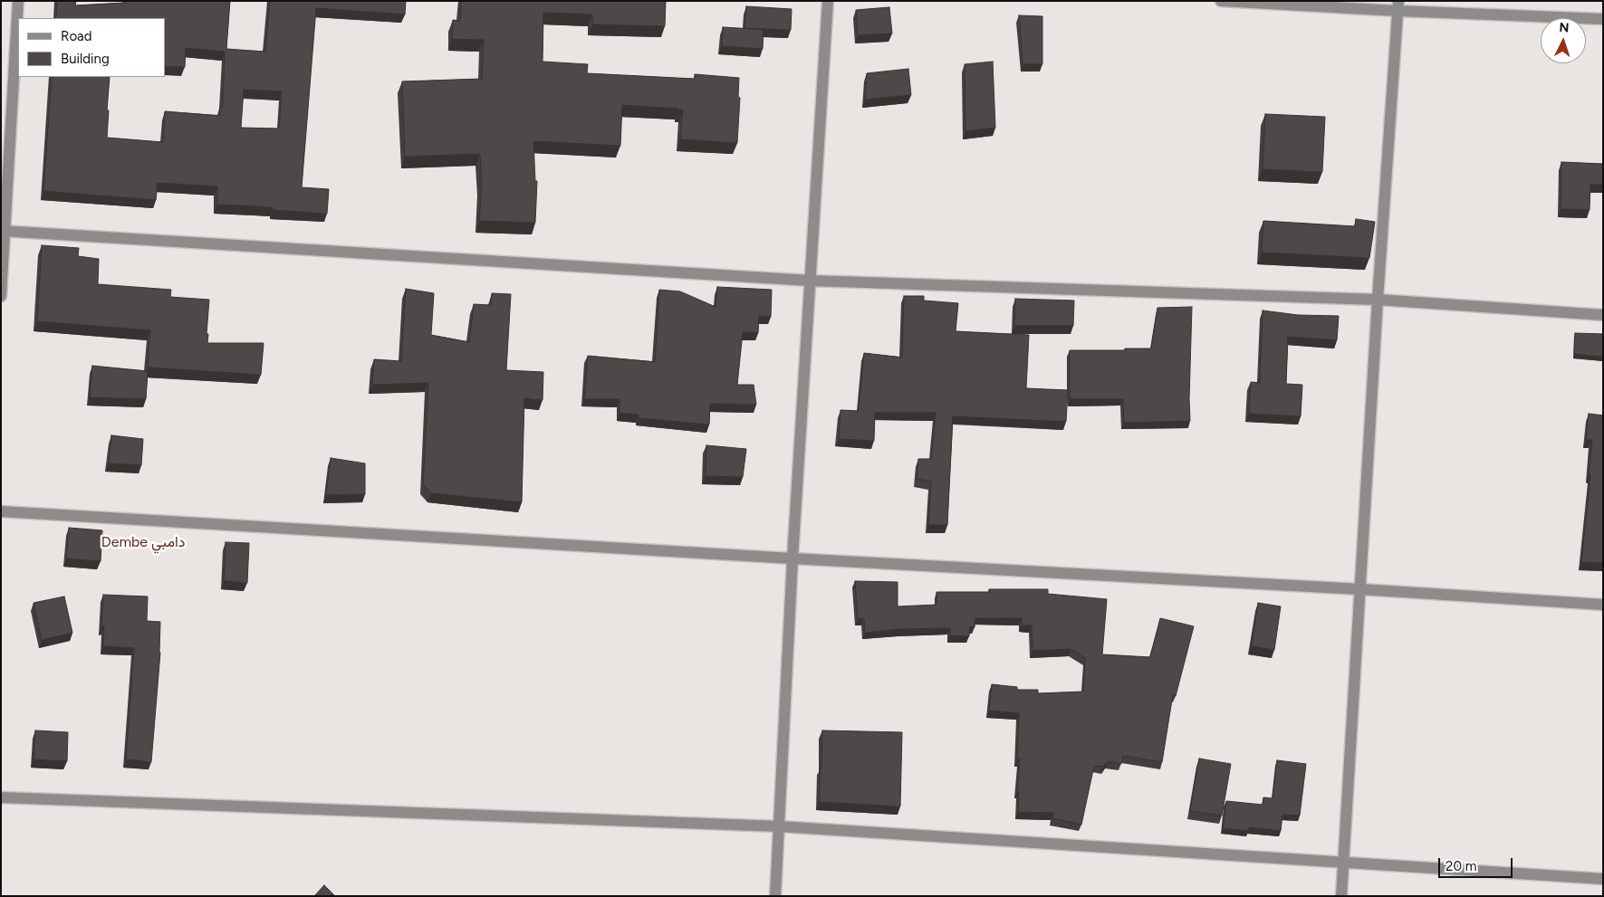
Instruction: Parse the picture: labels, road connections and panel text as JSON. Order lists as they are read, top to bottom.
{
  "districts": ["Dembe دامبي"],
  "legend": ["Road", "Building"],
  "scale_bar": "20 m",
  "north": "top"
}
